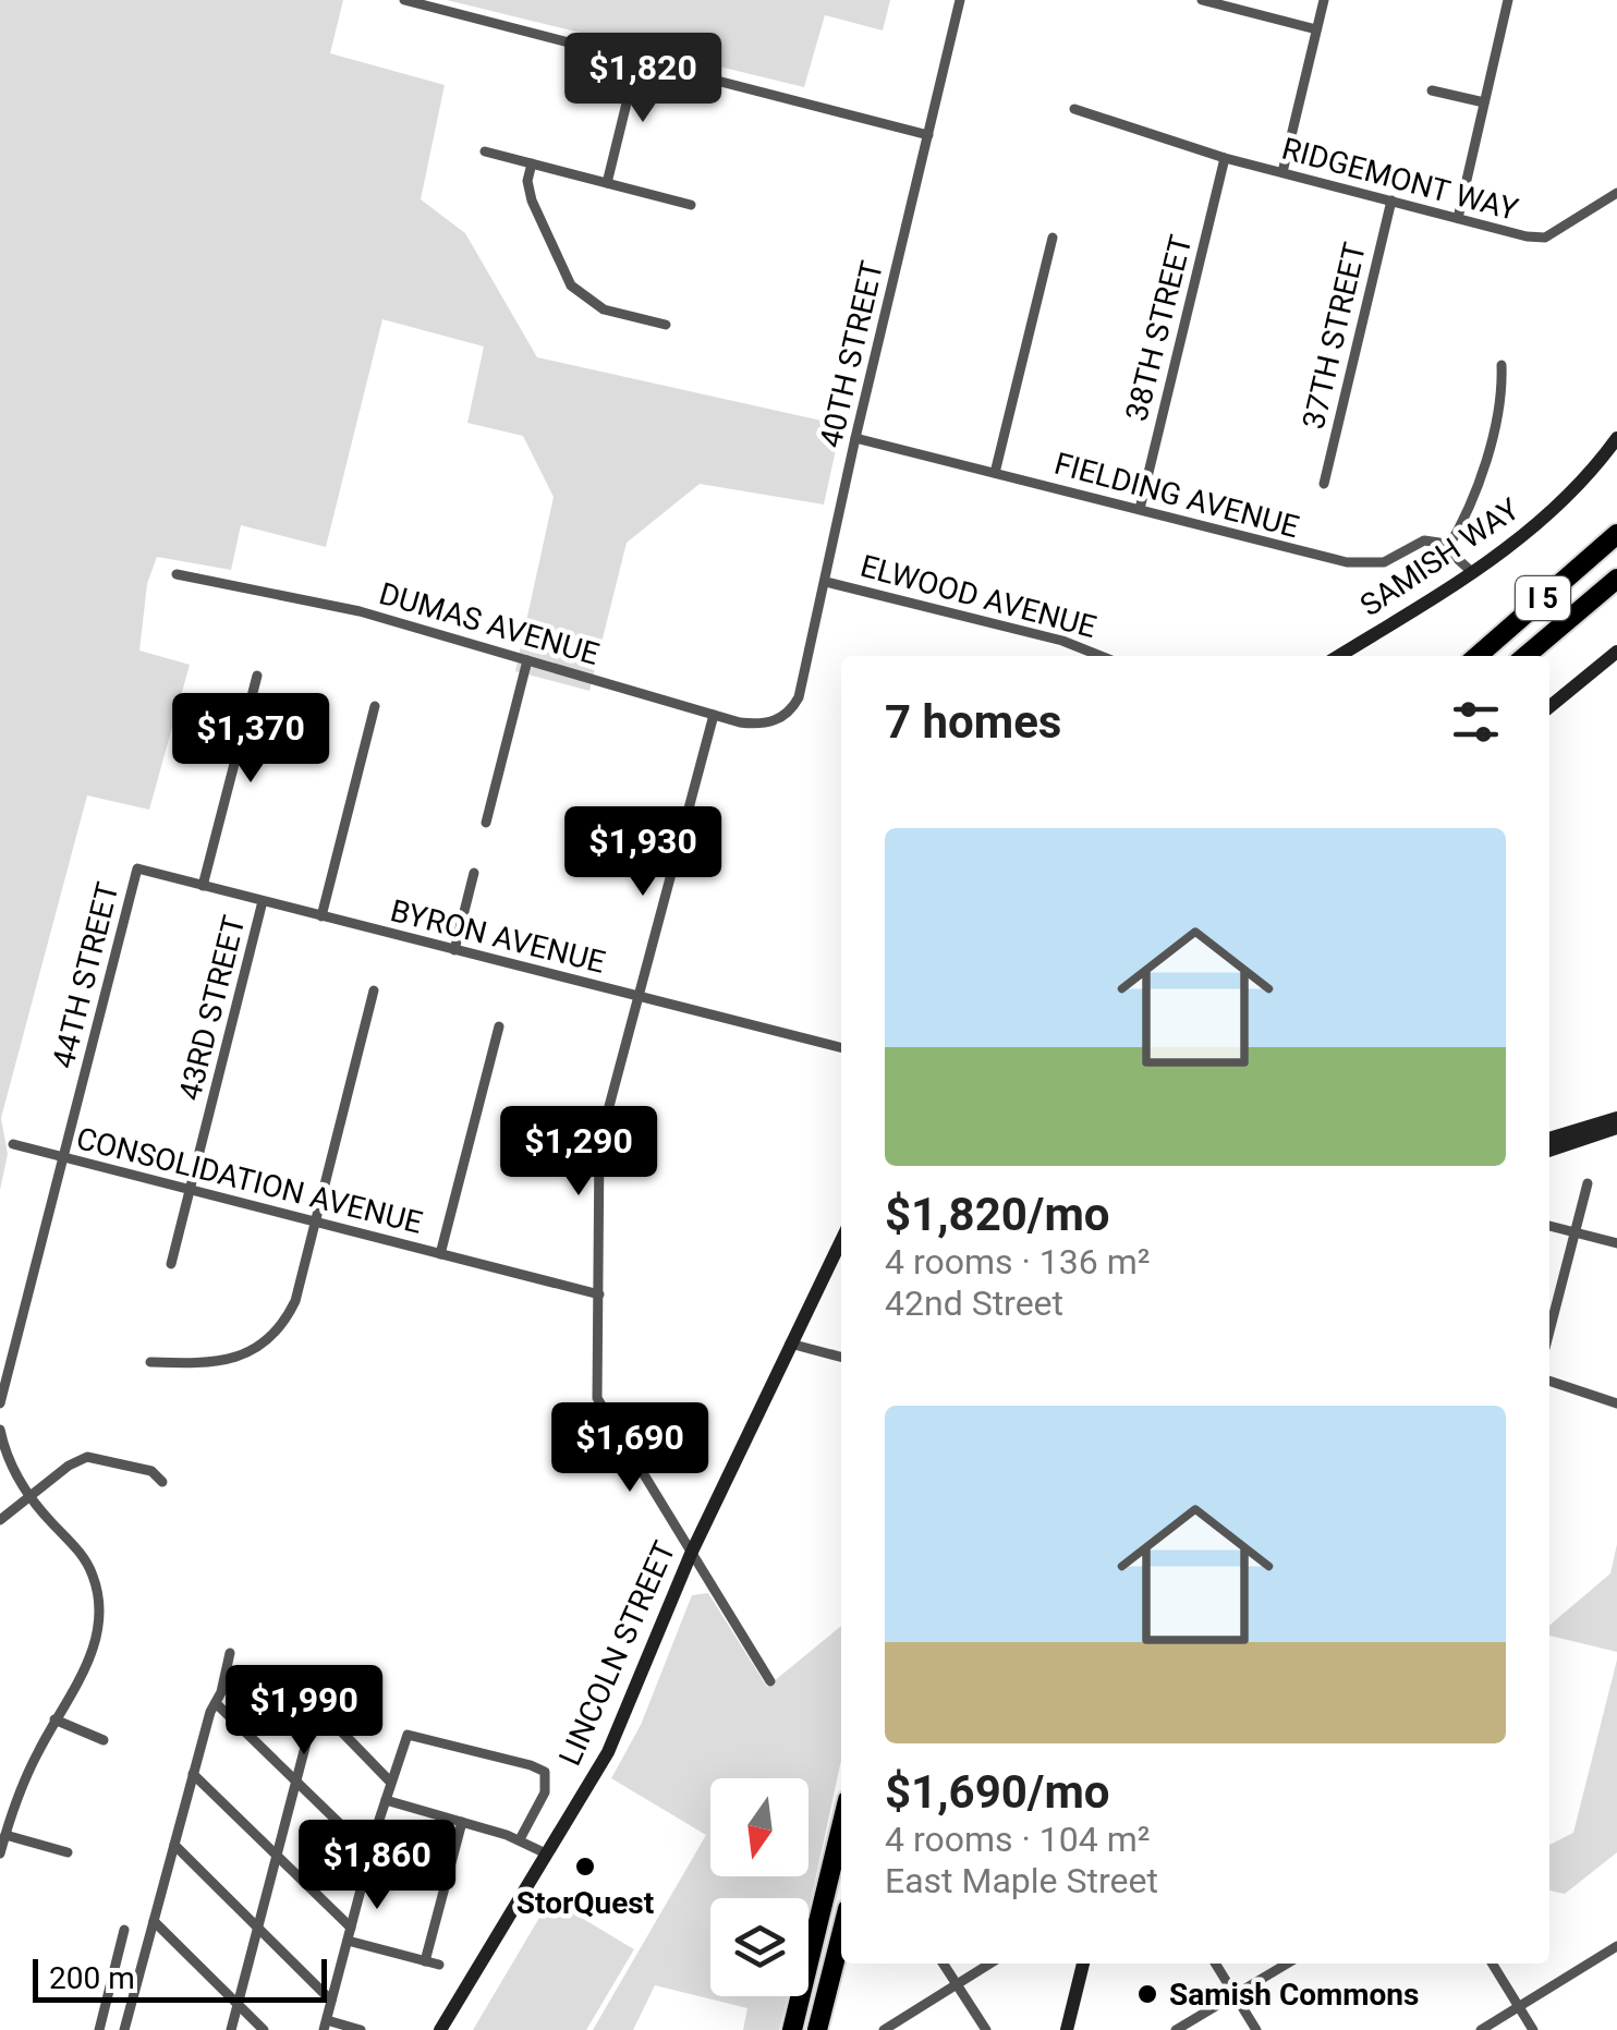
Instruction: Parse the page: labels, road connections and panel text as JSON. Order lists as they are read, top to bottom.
{
  "streets": {
    "highway": ["I 5"],
    "street": [
      "RIDGEMONT WAY",
      "38TH STREET",
      "37TH STREET",
      "40TH STREET",
      "FIELDING AVENUE",
      "SAMISH WAY",
      "ELWOOD AVENUE",
      "DUMAS AVENUE",
      "BYRON AVENUE",
      "44TH STREET",
      "43RD STREET",
      "CONSOLIDATION AVENUE",
      "LINCOLN STREET"
    ]
  },
  "crossings": [
    ["RIDGEMONT WAY", "38TH STREET"],
    ["RIDGEMONT WAY", "37TH STREET"],
    ["38TH STREET", "FIELDING AVENUE"],
    ["40TH STREET", "FIELDING AVENUE"],
    ["40TH STREET", "ELWOOD AVENUE"],
    ["40TH STREET", "DUMAS AVENUE"],
    ["BYRON AVENUE", "44TH STREET"],
    ["BYRON AVENUE", "43RD STREET"],
    ["44TH STREET", "CONSOLIDATION AVENUE"],
    ["43RD STREET", "CONSOLIDATION AVENUE"]
  ],
  "places": ["StorQuest", "Samish Commons"],
  "scale_bar": "200 m",
  "north": "bottom",
  "page": {
    "price": [
      "$1,820",
      "$1,370",
      "$1,930",
      "$1,290",
      "$1,690",
      "$1,990",
      "$1,860"
    ],
    "heading": "7 homes",
    "list": [
      {
        "name": "$1,820/mo",
        "note": "4 rooms · 136 m² · 42nd Street"
      },
      {
        "name": "$1,690/mo",
        "note": "4 rooms · 104 m² · East Maple Street"
      }
    ],
    "scale": "200 m"
  }
}
